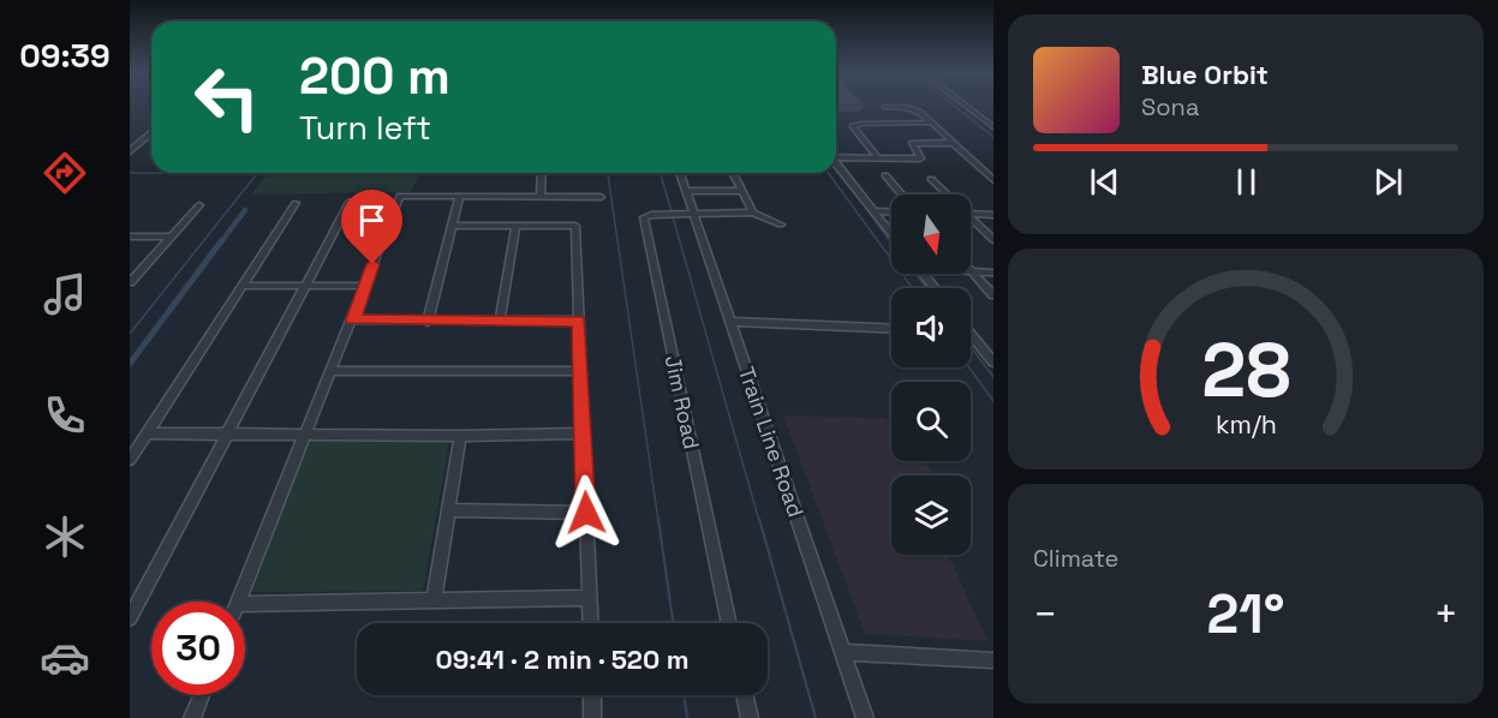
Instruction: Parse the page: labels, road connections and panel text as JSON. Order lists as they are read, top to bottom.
{
  "streets": {
    "street": ["Jim Road", "Train Line Road"]
  },
  "crossings": [
    ["Jim Road", "Train Line Road"]
  ],
  "north": "bottom",
  "page": {
    "tabs": "09:39",
    "turn": ["200 m", "Turn left"],
    "song": ["Blue Orbit", "Sona"],
    "tile": "Climate",
    "heat": ["−", "21°", "+"],
    "limit": "30",
    "trip": "09:41 · 2 min · 520 m",
    "gauge": ["28", "km/h"]
  }
}
